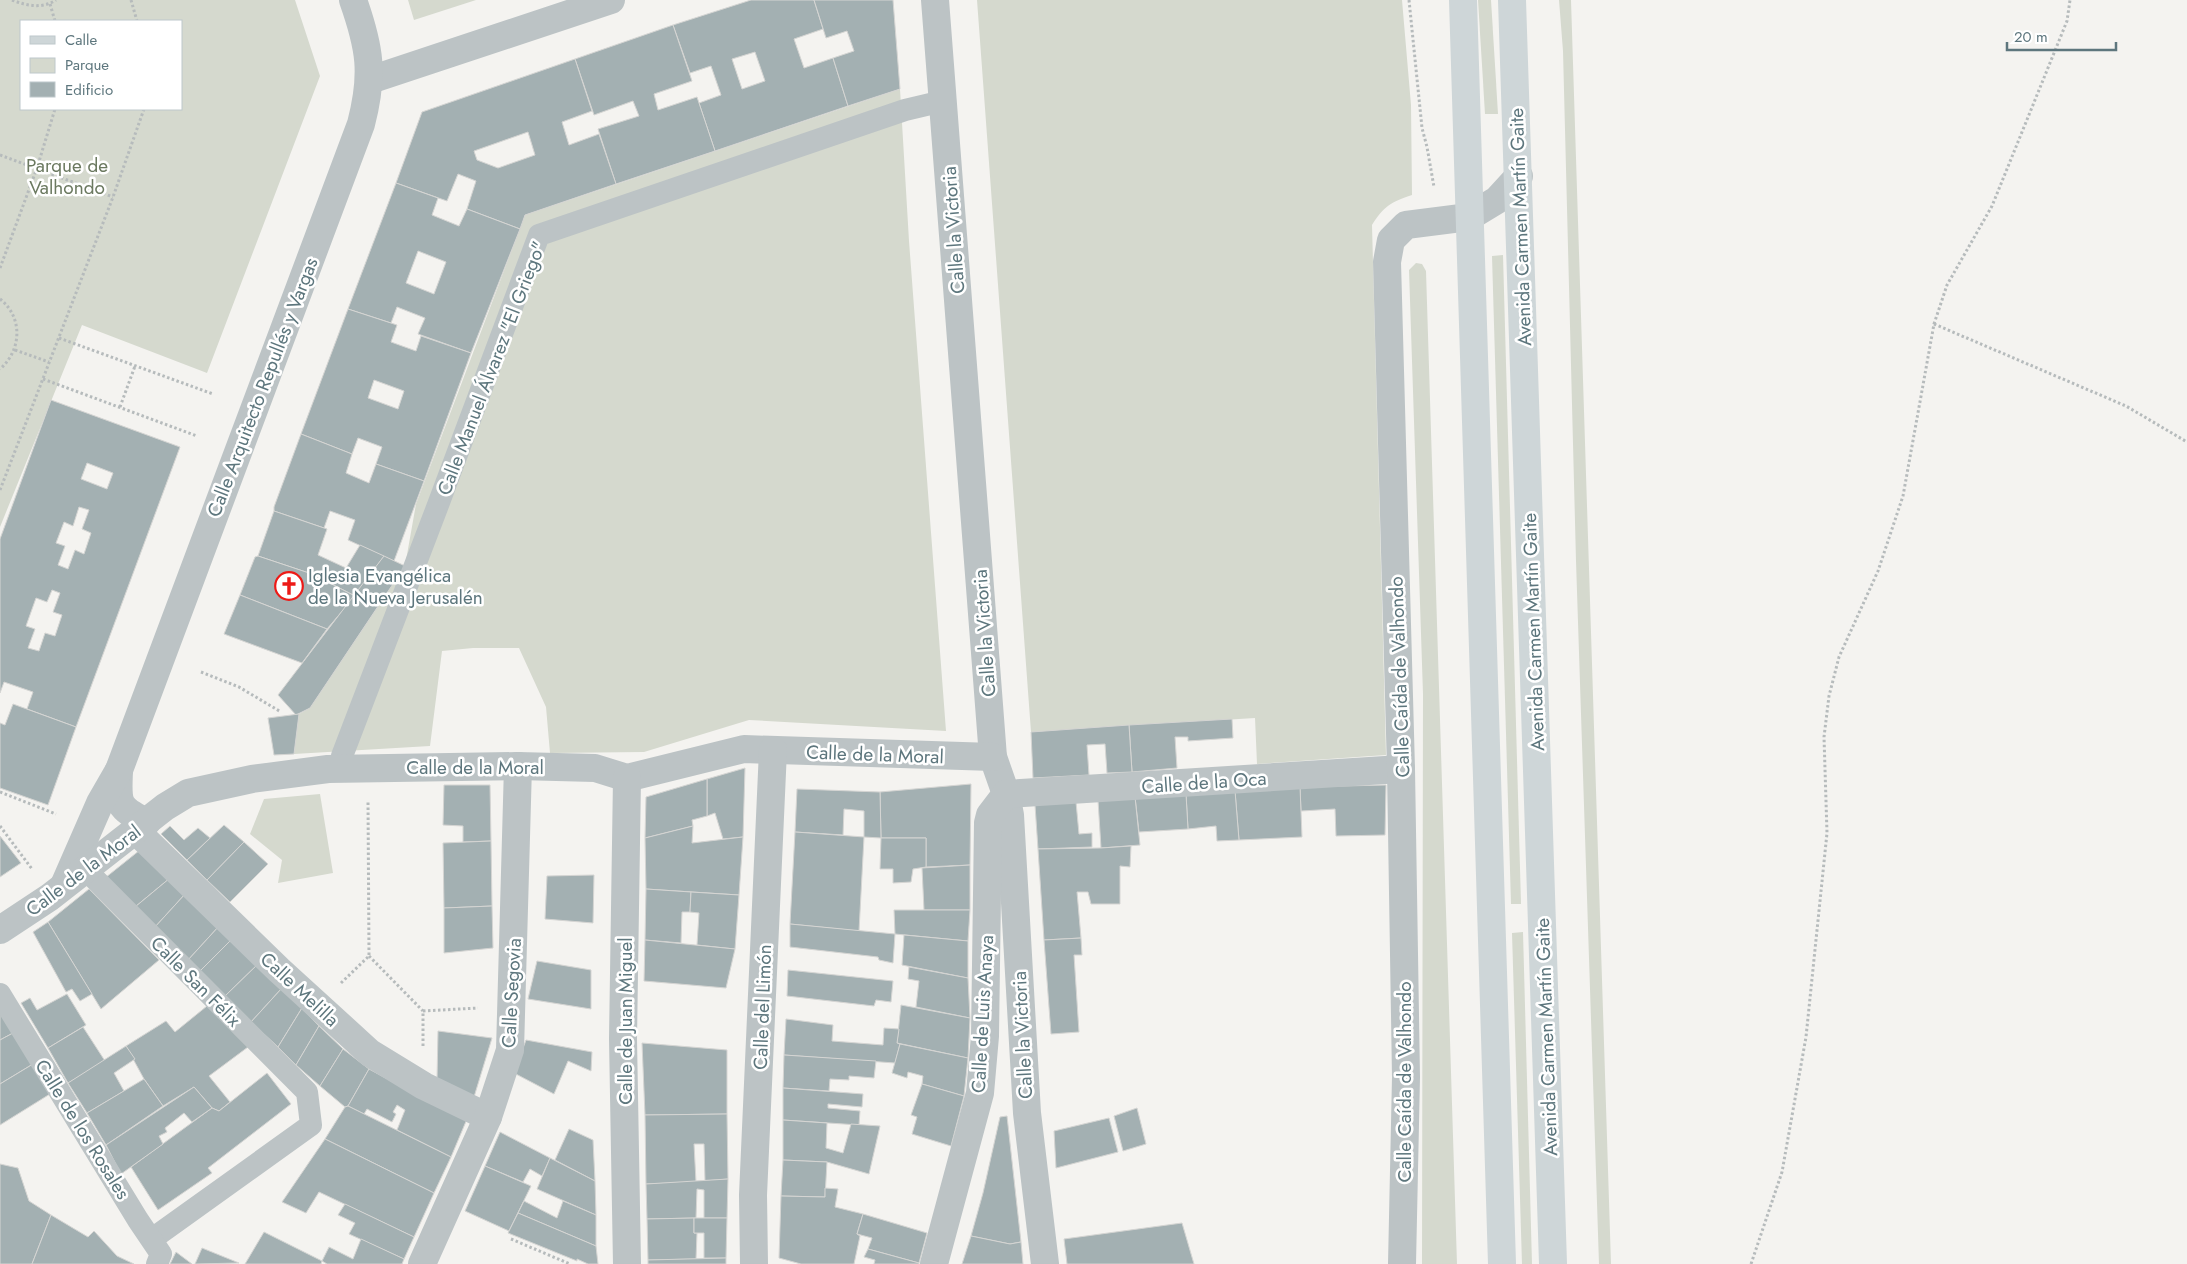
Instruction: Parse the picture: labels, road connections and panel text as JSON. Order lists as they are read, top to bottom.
{
  "streets": {
    "main road": ["Avenida Carmen Martín Gaite"],
    "street": [
      "Calle la Victoria",
      "Calle Manuel Álvarez \"El Griego\"",
      "Calle Arquitecto Repullés y Vargas",
      "Calle Caída de Valhondo",
      "Calle de la Moral",
      "Calle de la Oca",
      "Calle San Félix",
      "Calle Melilla",
      "Calle Segovia",
      "Calle del Limón",
      "Calle de Luis Anaya",
      "Calle de Juan Miguel",
      "Calle de los Rosales"
    ]
  },
  "crossings": [
    ["Avenida Carmen Martín Gaite", "Calle Caída de Valhondo"],
    ["Calle la Victoria", "Calle Manuel Álvarez \"El Griego\""],
    ["Calle la Victoria", "Calle de la Moral"],
    ["Calle la Victoria", "Calle de la Oca"],
    ["Calle la Victoria", "Calle de Luis Anaya"],
    ["Calle Arquitecto Repullés y Vargas", "Calle de la Moral"],
    ["Calle Arquitecto Repullés y Vargas", "Calle San Félix"],
    ["Calle Arquitecto Repullés y Vargas", "Calle Melilla"],
    ["Calle Caída de Valhondo", "Calle de la Oca"],
    ["Calle de la Moral", "Calle San Félix"],
    ["Calle de la Moral", "Calle Melilla"],
    ["Calle de la Moral", "Calle Segovia"],
    ["Calle de la Moral", "Calle del Limón"],
    ["Calle de la Moral", "Calle de Juan Miguel"],
    ["Calle de la Oca", "Calle de Luis Anaya"],
    ["Calle San Félix", "Calle de los Rosales"],
    ["Calle Melilla", "Calle Segovia"]
  ],
  "parks": ["Parque de Valhondo"],
  "places": {
    "church": ["Iglesia Evangélica de la Nueva Jerusalén"]
  },
  "legend": ["Calle", "Parque", "Edificio"],
  "scale_bar": "20 m"
}
